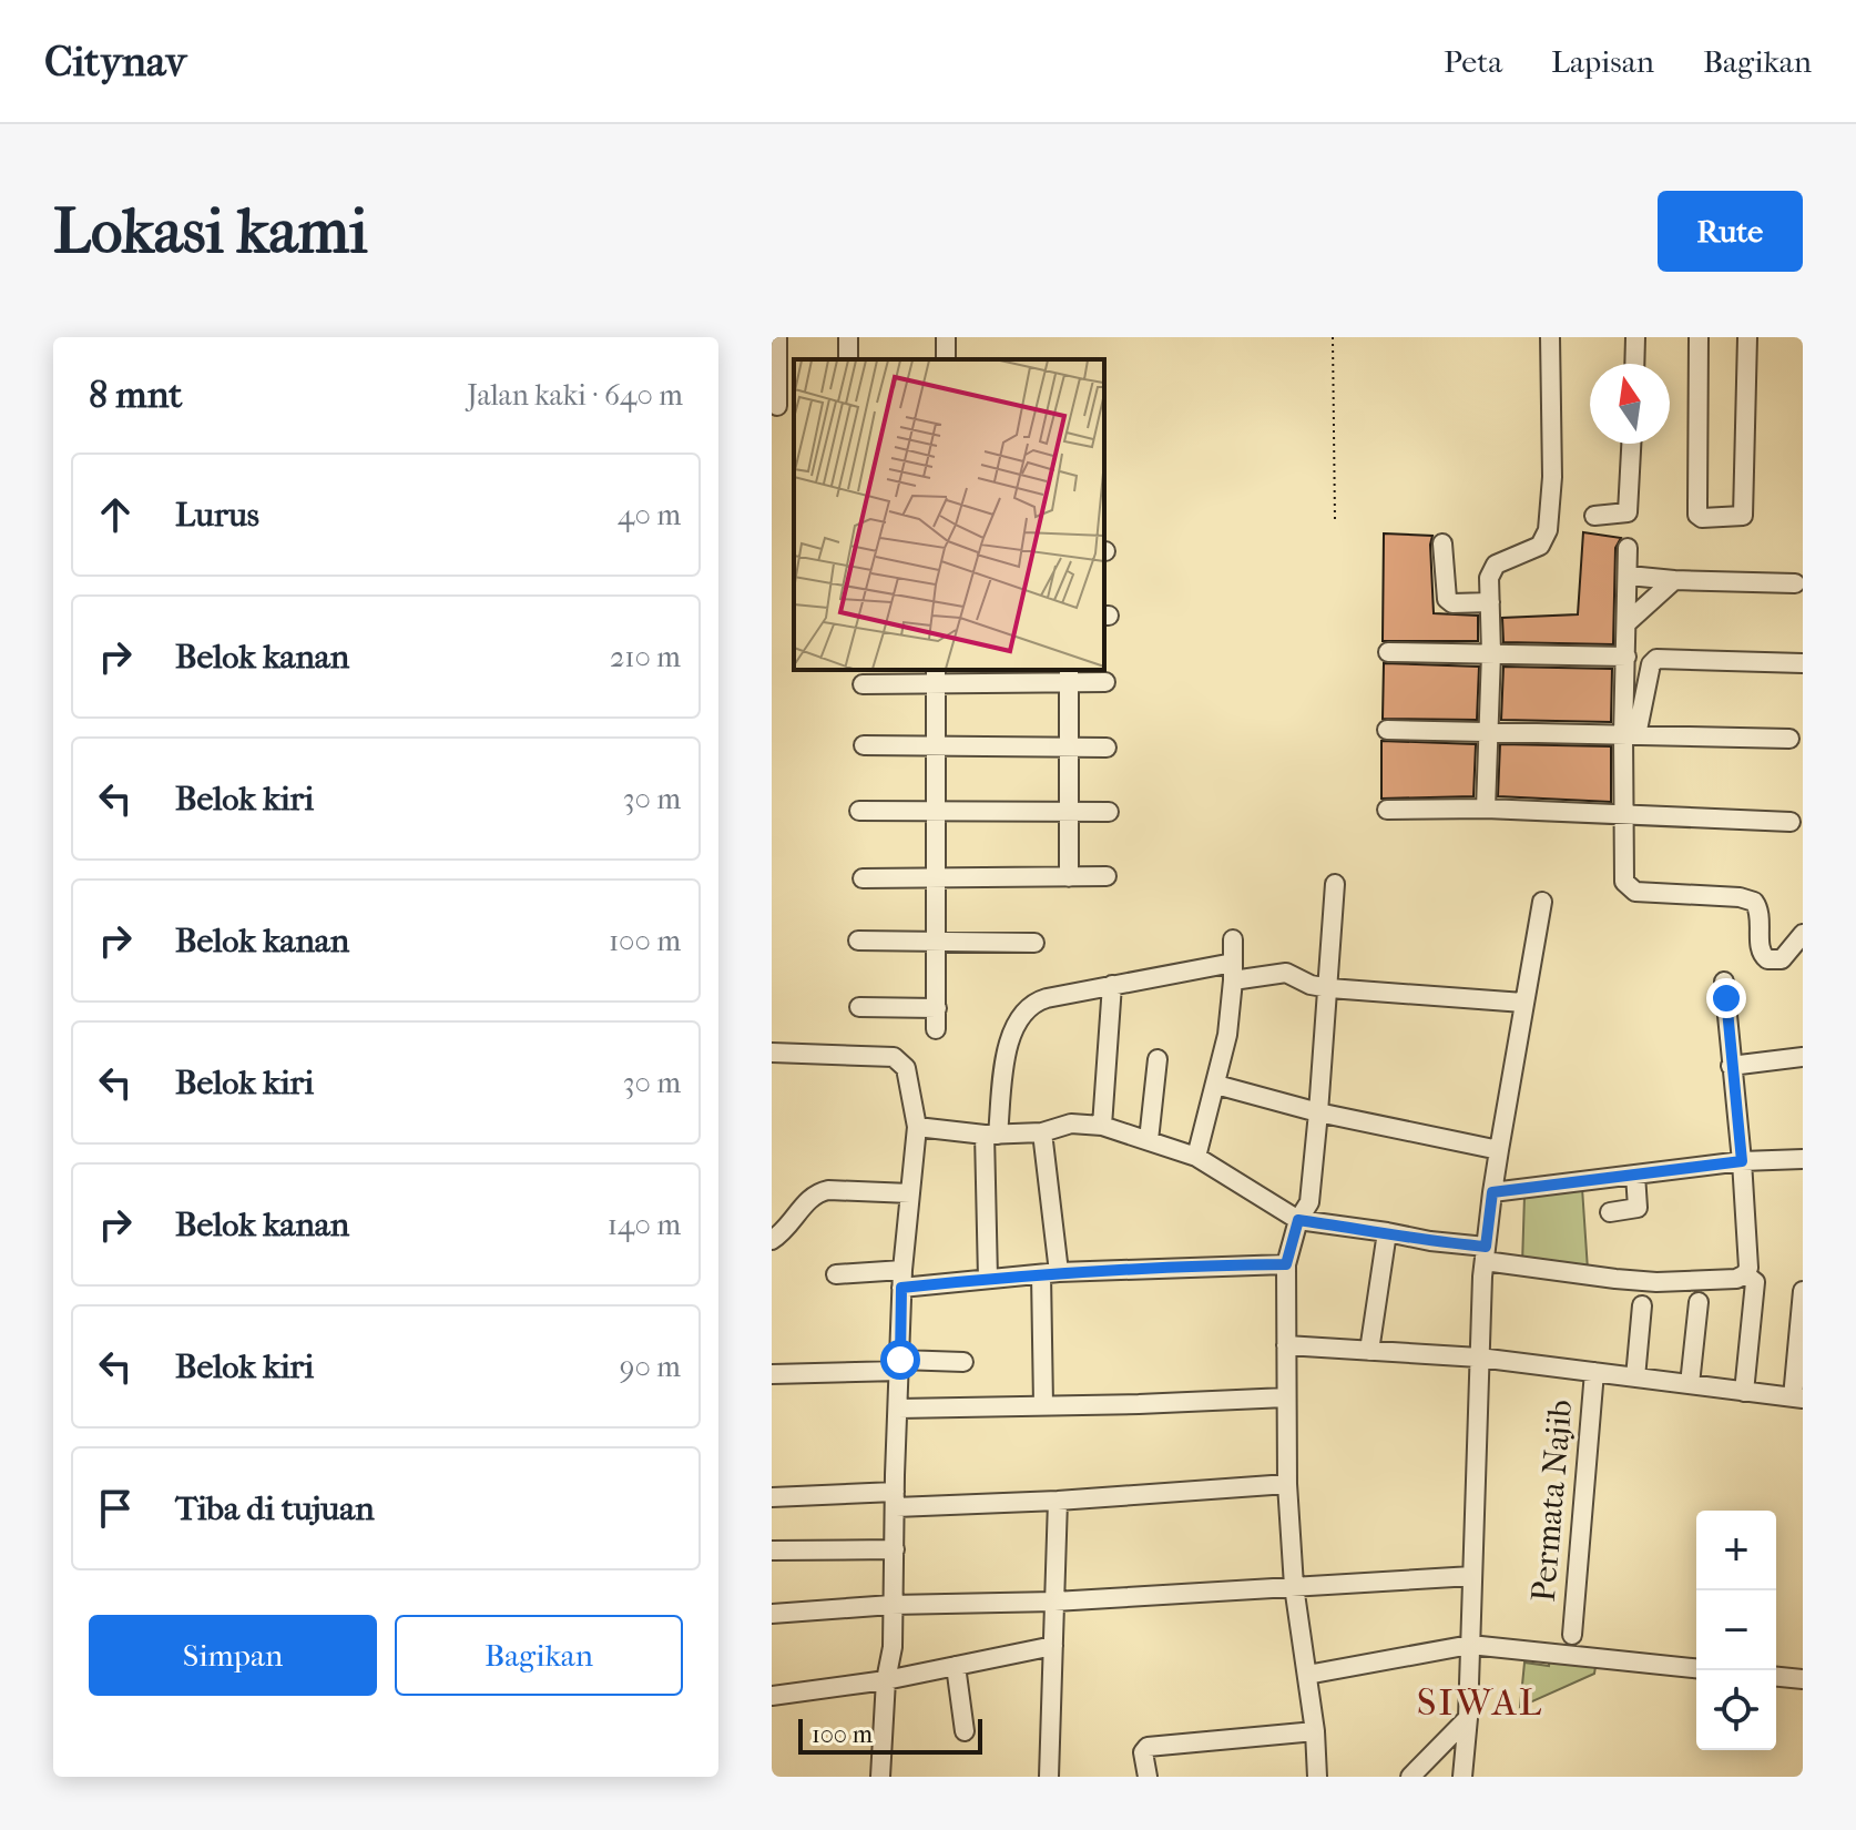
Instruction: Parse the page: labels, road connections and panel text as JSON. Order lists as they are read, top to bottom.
{
  "streets": {
    "street": ["Permata Najib"]
  },
  "districts": ["SIWAL"],
  "scale_bar": "100 m",
  "north": "top",
  "page": {
    "header": "Citynav",
    "nav": ["Peta", "Lapisan", "Bagikan"],
    "buttons": [
      "Rute",
      ["Simpan", "Bagikan"]
    ],
    "title": "Lokasi kami",
    "heading": ["8 mnt", "Jalan kaki · 640 m"],
    "list": [
      ["Lurus", "40 m"],
      ["Belok kanan", "210 m"],
      ["Belok kiri", "30 m"],
      ["Belok kanan", "100 m"],
      ["Belok kiri", "30 m"],
      ["Belok kanan", "140 m"],
      ["Belok kiri", "90 m"],
      "Tiba di tujuan"
    ],
    "map_buttons": ["+", "−"],
    "scale": "100 m"
  }
}
